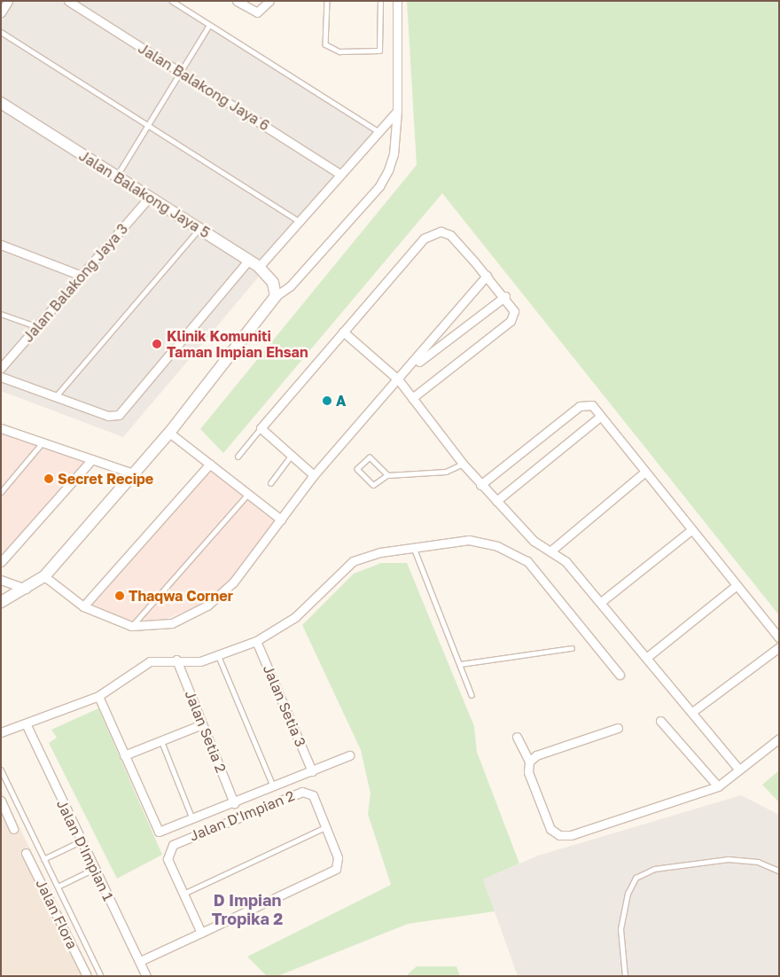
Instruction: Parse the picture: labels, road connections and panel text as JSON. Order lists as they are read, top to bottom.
{
  "streets": {
    "street": [
      "Jalan Balakong Jaya 6",
      "Jalan Balakong Jaya 5",
      "Jalan Balakong Jaya 3",
      "Jalan Setia 3",
      "Jalan Setia 2",
      "Jalan D'Impian 2",
      "Jalan D'Impian 1",
      "Jalan Flora"
    ]
  },
  "crossings": [
    ["Jalan Balakong Jaya 5", "Jalan Balakong Jaya 3"],
    ["Jalan D'Impian 2", "Jalan D'Impian 1"]
  ],
  "districts": ["D Impian Tropika 2"],
  "places": [
    "Klinik Komuniti Taman Impian Ehsan",
    "A",
    "Secret Recipe",
    "Thaqwa Corner"
  ]
}
